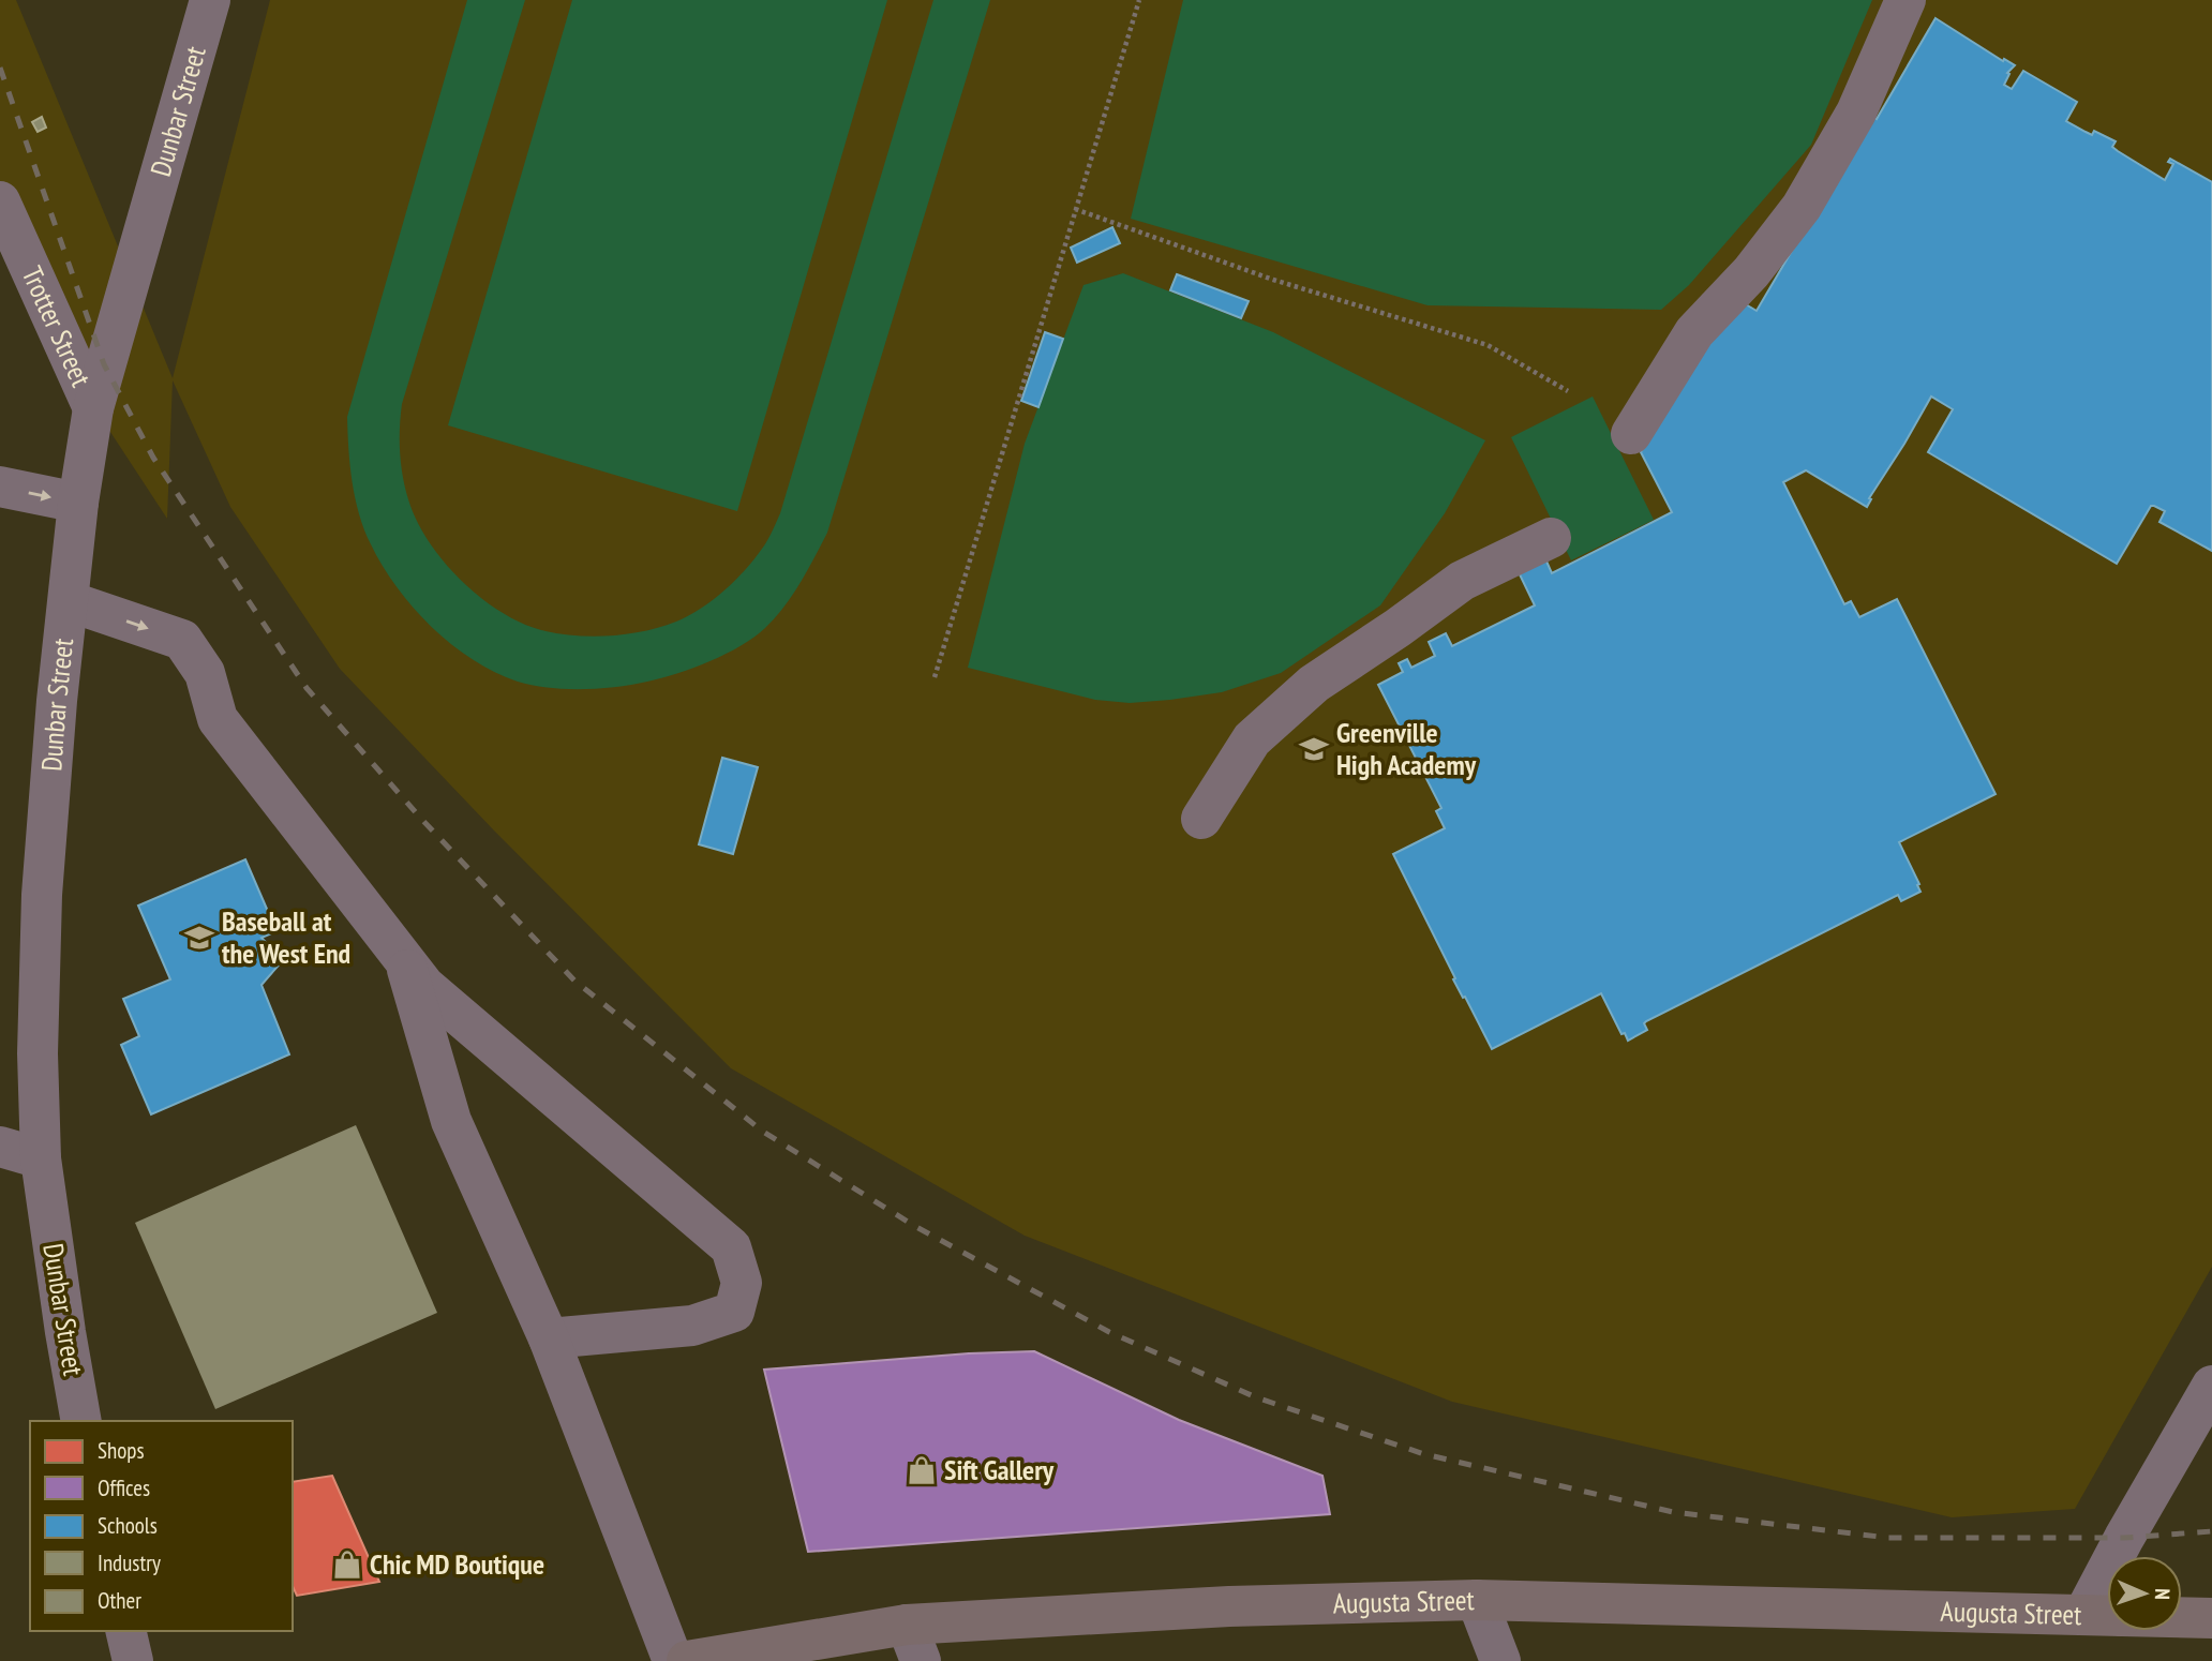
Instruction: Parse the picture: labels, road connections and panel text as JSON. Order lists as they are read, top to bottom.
{
  "streets": {
    "main road": ["Augusta Street"],
    "street": ["Dunbar Street", "Trotter Street"]
  },
  "crossings": [
    ["Dunbar Street", "Trotter Street"]
  ],
  "places": {
    "school or university": ["Greenville High Academy", "Baseball at the West End"],
    "shop": ["Sift Gallery", "Chic MD Boutique"]
  },
  "legend": [
    "Shops",
    "Offices",
    "Schools",
    "Industry",
    "Other"
  ],
  "north": "right"
}
